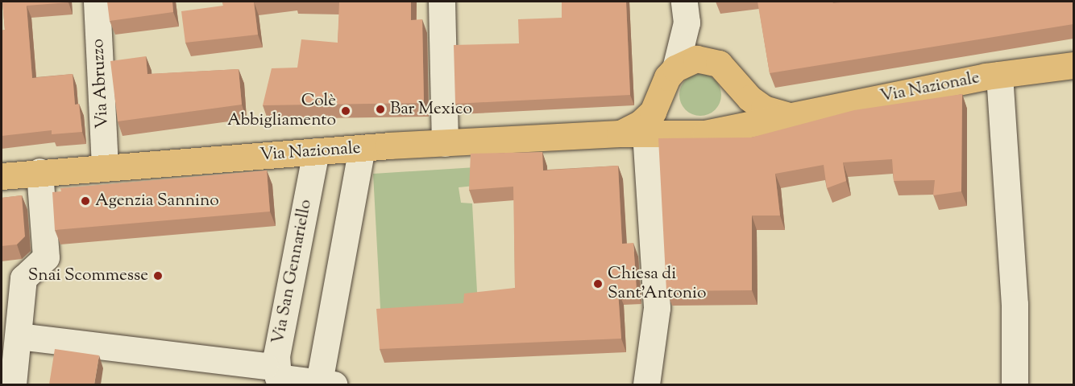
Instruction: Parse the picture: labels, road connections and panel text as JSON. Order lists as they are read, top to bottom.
{
  "streets": {
    "main road": ["Via Nazionale"],
    "street": ["Via Abruzzo", "Via San Gennariello"]
  },
  "crossings": [
    ["Via Abruzzo", "Via Nazionale"],
    ["Via Nazionale", "Via San Gennariello"]
  ],
  "places": [
    "Bar Mexico",
    "Colè Abbigliamento",
    "Agenzia Sannino",
    "Snai Scommesse",
    "Chiesa di Sant'Antonio"
  ]
}
